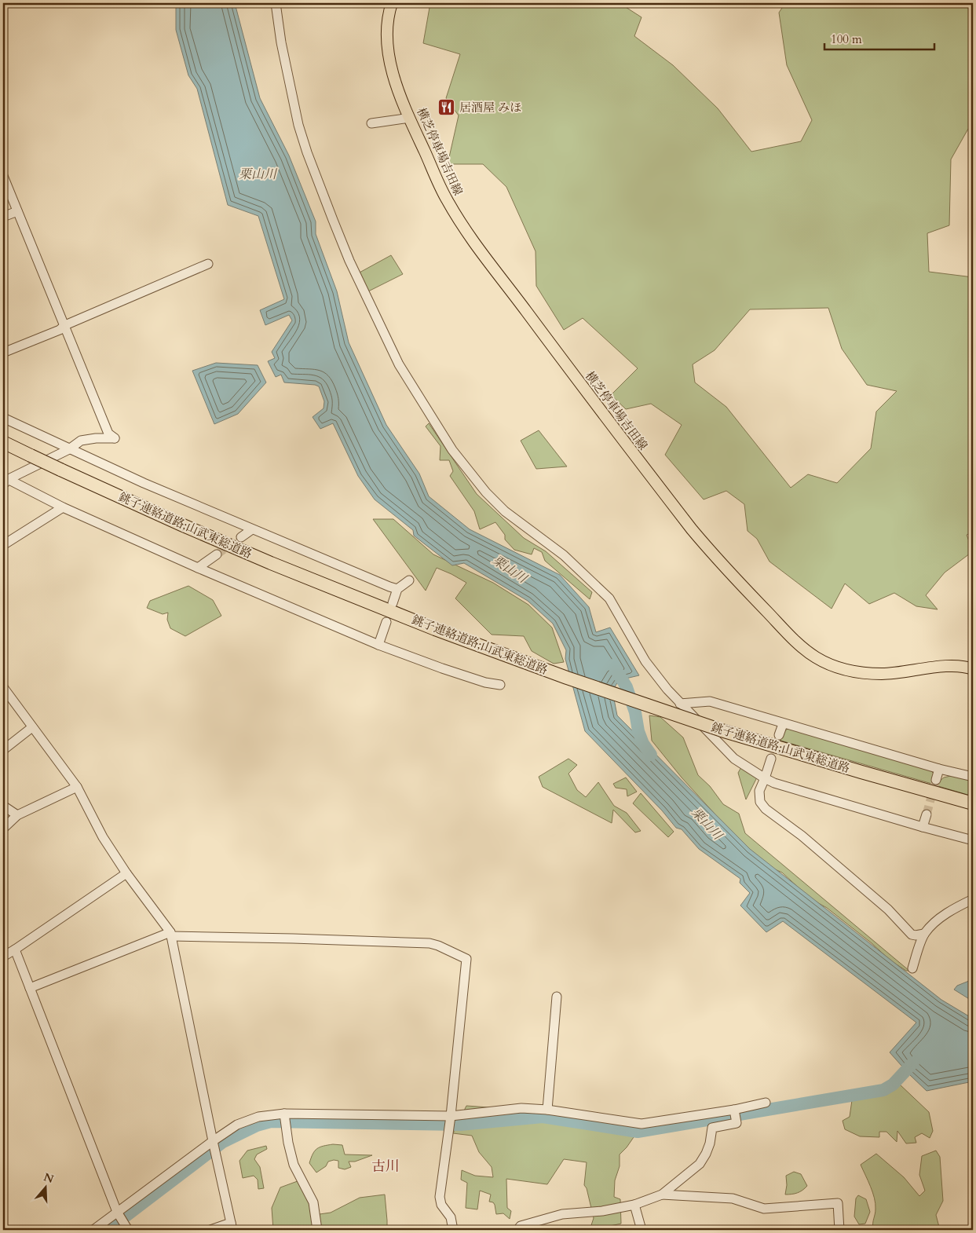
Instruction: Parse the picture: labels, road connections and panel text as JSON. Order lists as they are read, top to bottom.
{
  "streets": {
    "highway": ["銚子連絡道路;山武東総道路"],
    "main road": ["横芝停車場吉田線"]
  },
  "districts": ["古川"],
  "water": ["栗山川"],
  "places": {
    "restaurant": ["居酒屋 みほ"]
  },
  "scale_bar": "100 m",
  "north": "top"
}
